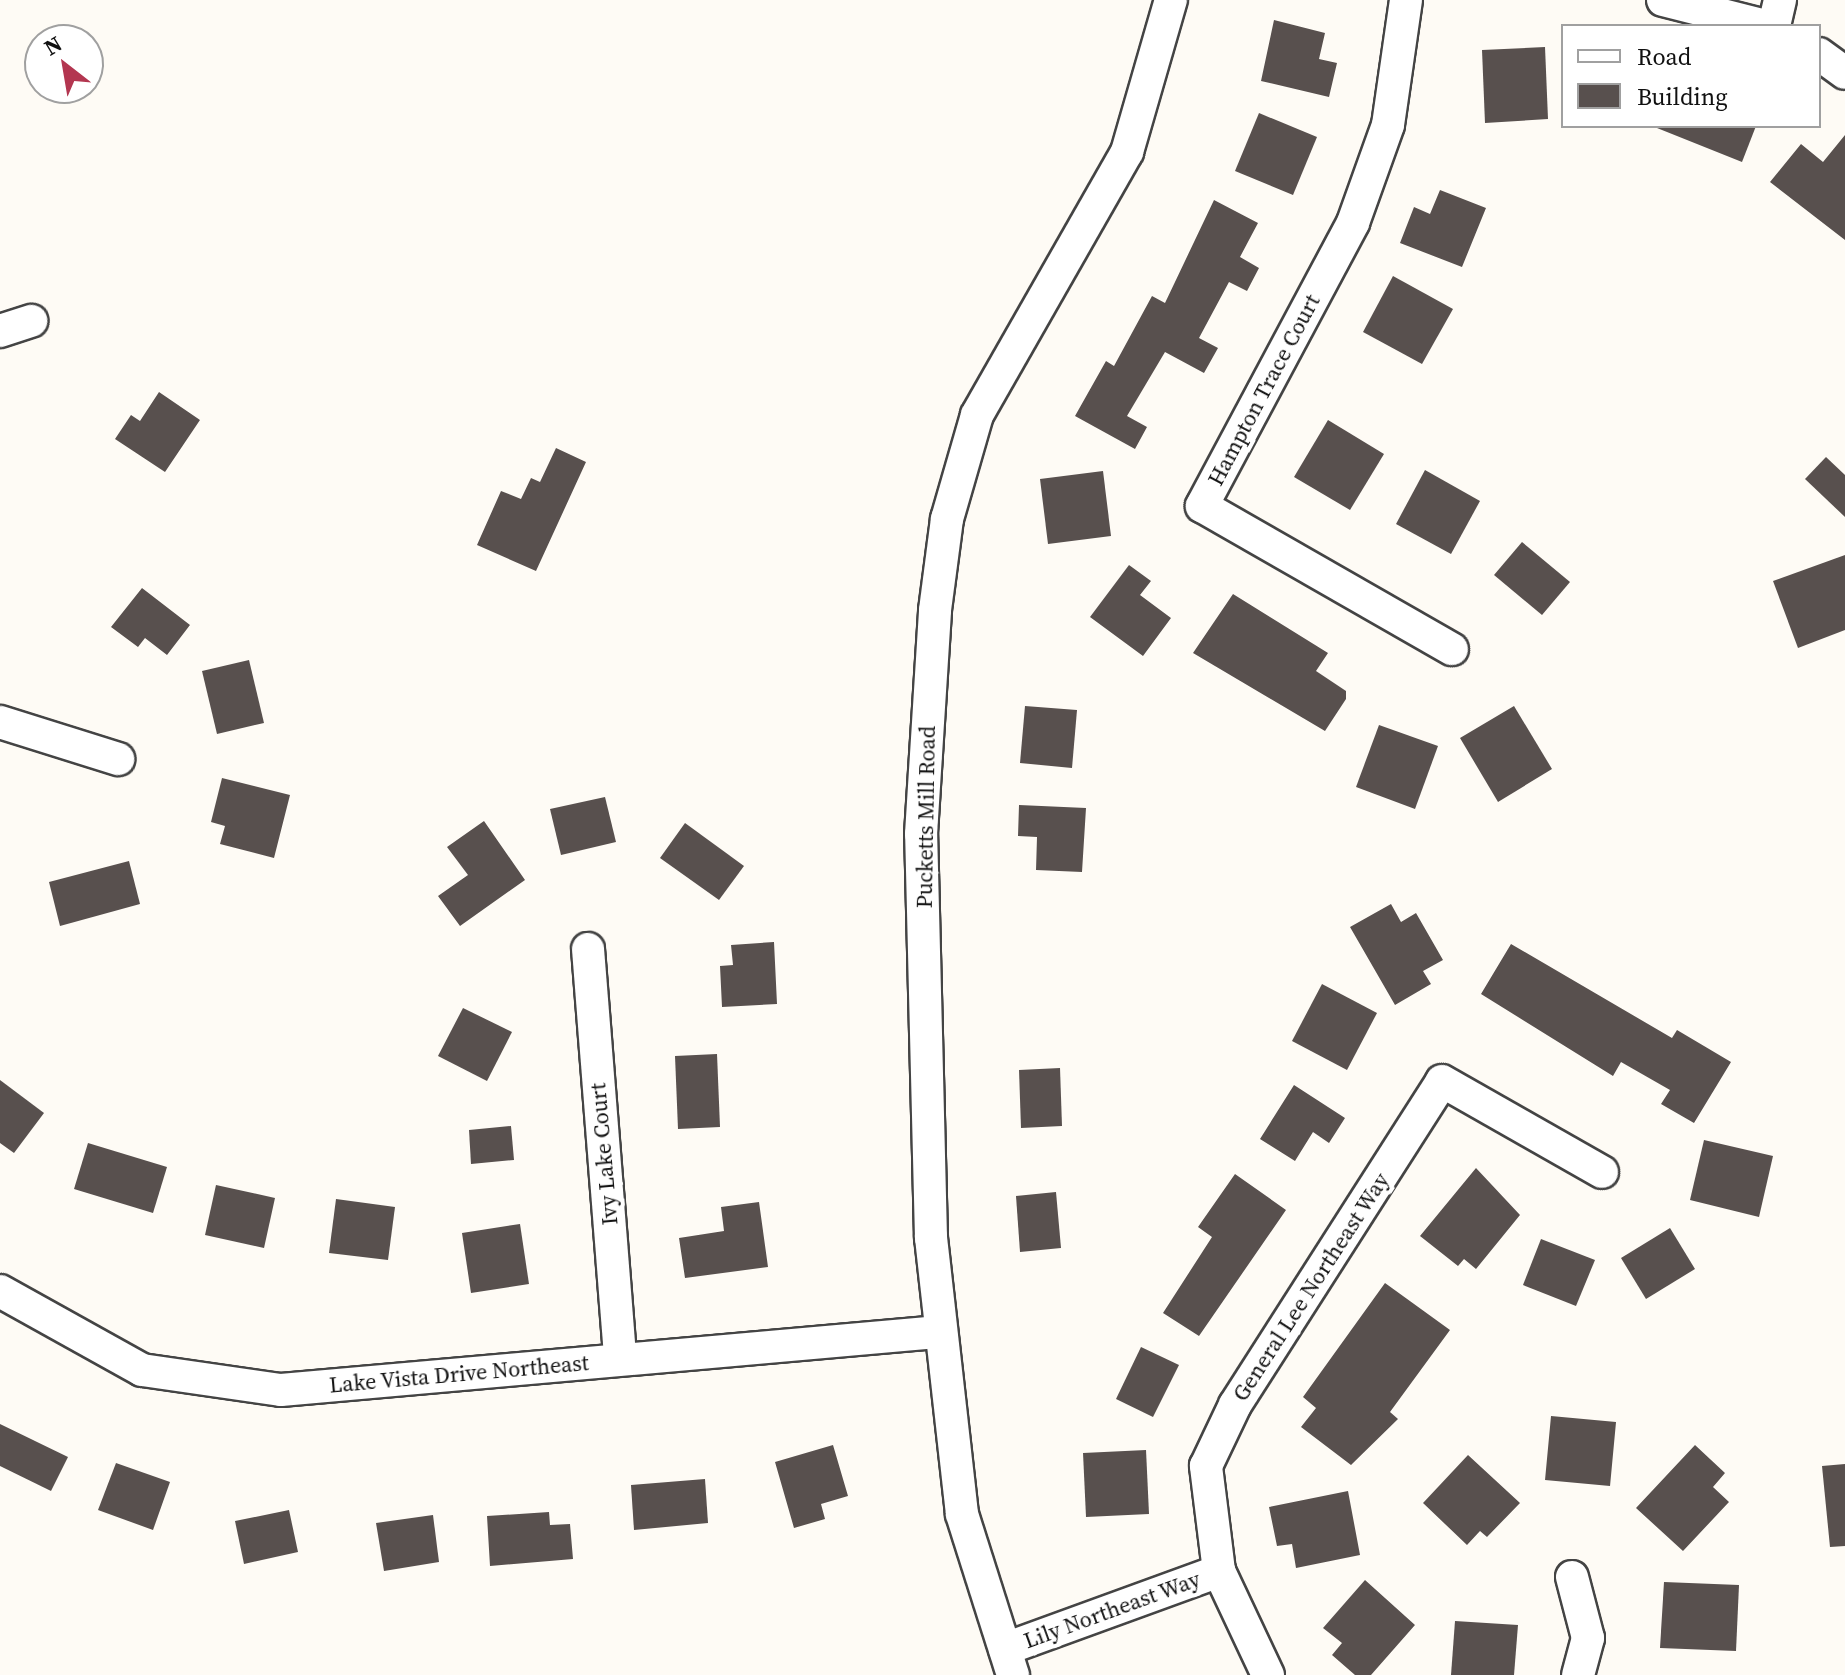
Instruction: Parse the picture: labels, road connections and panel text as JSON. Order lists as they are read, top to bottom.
{
  "streets": {
    "street": [
      "Hampton Trace Court",
      "Pucketts Mill Road",
      "Ivy Lake Court",
      "General Lee Northeast Way",
      "Lake Vista Drive Northeast",
      "Lily Northeast Way"
    ]
  },
  "crossings": [
    ["Pucketts Mill Road", "Lake Vista Drive Northeast"],
    ["Pucketts Mill Road", "Lily Northeast Way"],
    ["Ivy Lake Court", "Lake Vista Drive Northeast"],
    ["General Lee Northeast Way", "Lily Northeast Way"]
  ],
  "legend": ["Road", "Building"],
  "north": "top left"
}
